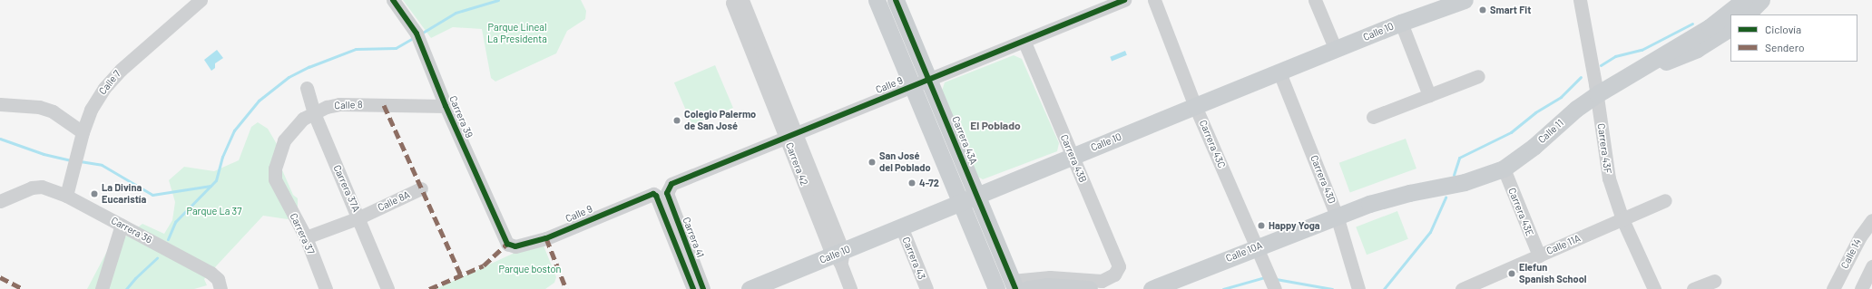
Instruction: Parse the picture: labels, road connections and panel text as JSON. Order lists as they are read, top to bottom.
{
  "streets": {
    "main road": [
      "Calle 10",
      "Calle 11",
      "Carrera 43A",
      "Calle 10A"
    ],
    "street": [
      "Calle 7",
      "Calle 9",
      "Calle 8",
      "Carrera 39",
      "Carrera 43C",
      "Carrera 43F",
      "Carrera 43B",
      "Carrera 42",
      "Carrera 43D",
      "Carrera 37A",
      "Calle 8A",
      "Carrera 43E",
      "Carrera 36",
      "Carrera 37",
      "Carrera 41",
      "Calle 11A",
      "Calle 14",
      "Carrera 43"
    ]
  },
  "crossings": [
    ["Calle 10", "Carrera 43A"],
    ["Calle 10", "Carrera 43C"],
    ["Calle 10", "Carrera 43B"],
    ["Calle 10", "Carrera 42"],
    ["Calle 10", "Carrera 43D"],
    ["Calle 10", "Carrera 43"],
    ["Calle 7", "Carrera 36"],
    ["Calle 9", "Carrera 39"],
    ["Calle 9", "Carrera 43A"],
    ["Calle 9", "Carrera 43B"],
    ["Calle 9", "Carrera 42"],
    ["Calle 9", "Carrera 41"],
    ["Calle 8", "Carrera 39"],
    ["Calle 8", "Carrera 37A"],
    ["Calle 8", "Carrera 37"],
    ["Calle 11", "Carrera 43F"],
    ["Calle 11", "Carrera 43D"],
    ["Calle 11", "Carrera 43E"],
    ["Calle 11", "Calle 10A"],
    ["Carrera 43A", "Carrera 43B"],
    ["Carrera 43C", "Calle 10A"],
    ["Carrera 43F", "Calle 11A"],
    ["Carrera 43D", "Calle 10A"],
    ["Carrera 37A", "Calle 8A"],
    ["Calle 8A", "Carrera 37"],
    ["Carrera 43E", "Calle 11A"]
  ],
  "districts": ["El Poblado"],
  "parks": ["Parque Lineal La Presidenta", "Parque La 37", "Parque boston"],
  "places": [
    "Smart Fit",
    "Colegio Palermo de San José",
    "San José del Poblado",
    "4-72",
    "La Divina Eucaristía",
    "Happy Yoga",
    "Elefun Spanish School"
  ],
  "legend": ["Ciclovía", "Sendero"]
}
